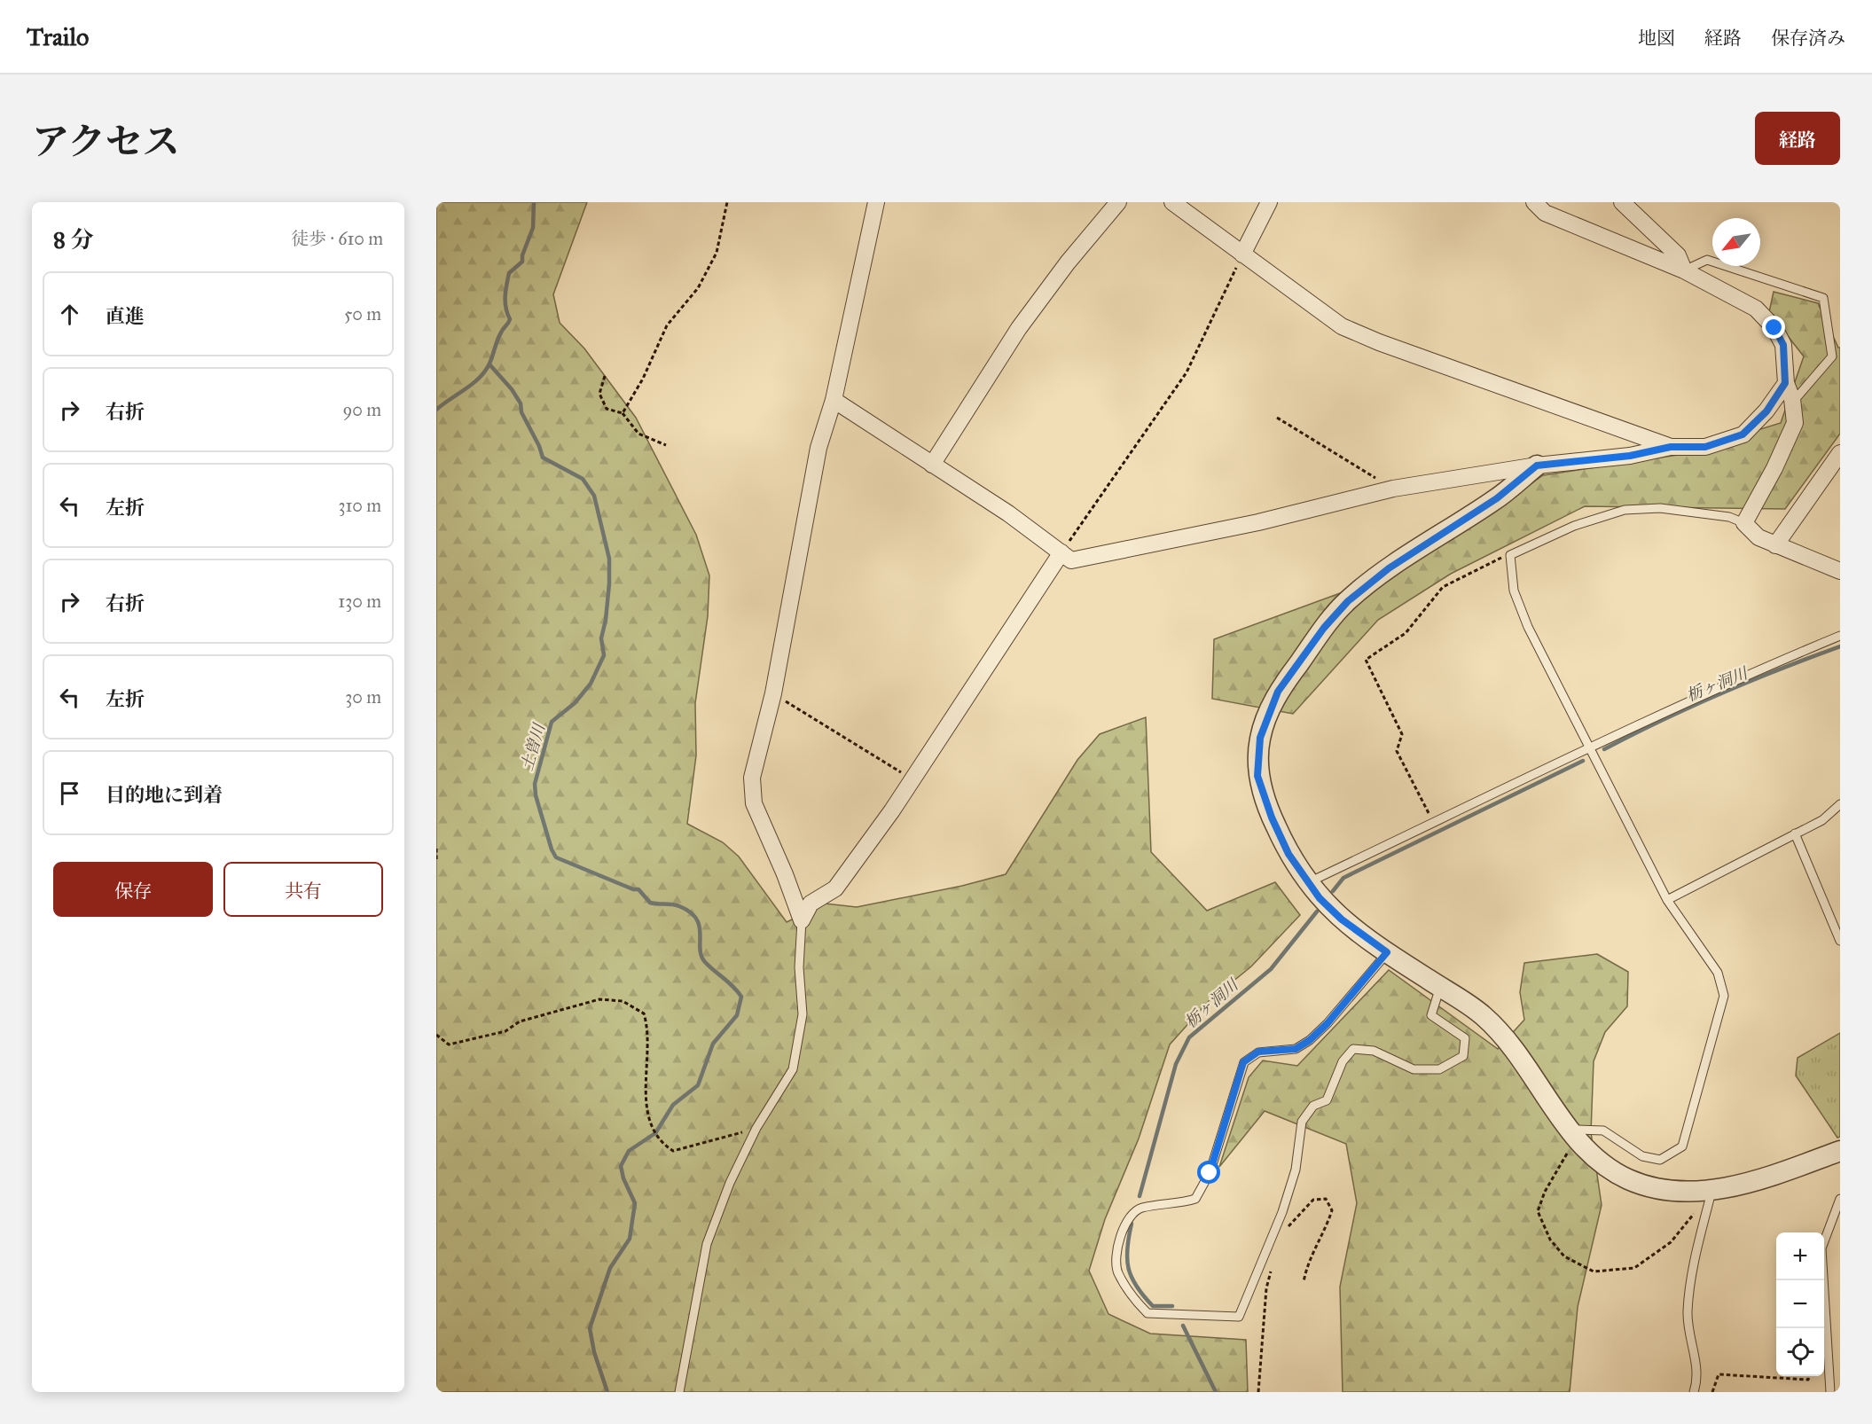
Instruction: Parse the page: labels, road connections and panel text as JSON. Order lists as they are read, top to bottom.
{
  "water": ["栃ヶ洞川", "土曽川"],
  "north": "bottom left",
  "page": {
    "header": "Trailo",
    "nav": ["地図", "経路", "保存済み"],
    "title": "アクセス",
    "buttons": [
      "経路",
      ["保存", "共有"]
    ],
    "heading": ["8 分", "徒歩 · 610 m"],
    "list": [
      ["直進", "50 m"],
      ["右折", "90 m"],
      ["左折", "310 m"],
      ["右折", "130 m"],
      ["左折", "30 m"],
      "目的地に到着"
    ],
    "map_buttons": ["+", "−"]
  }
}
